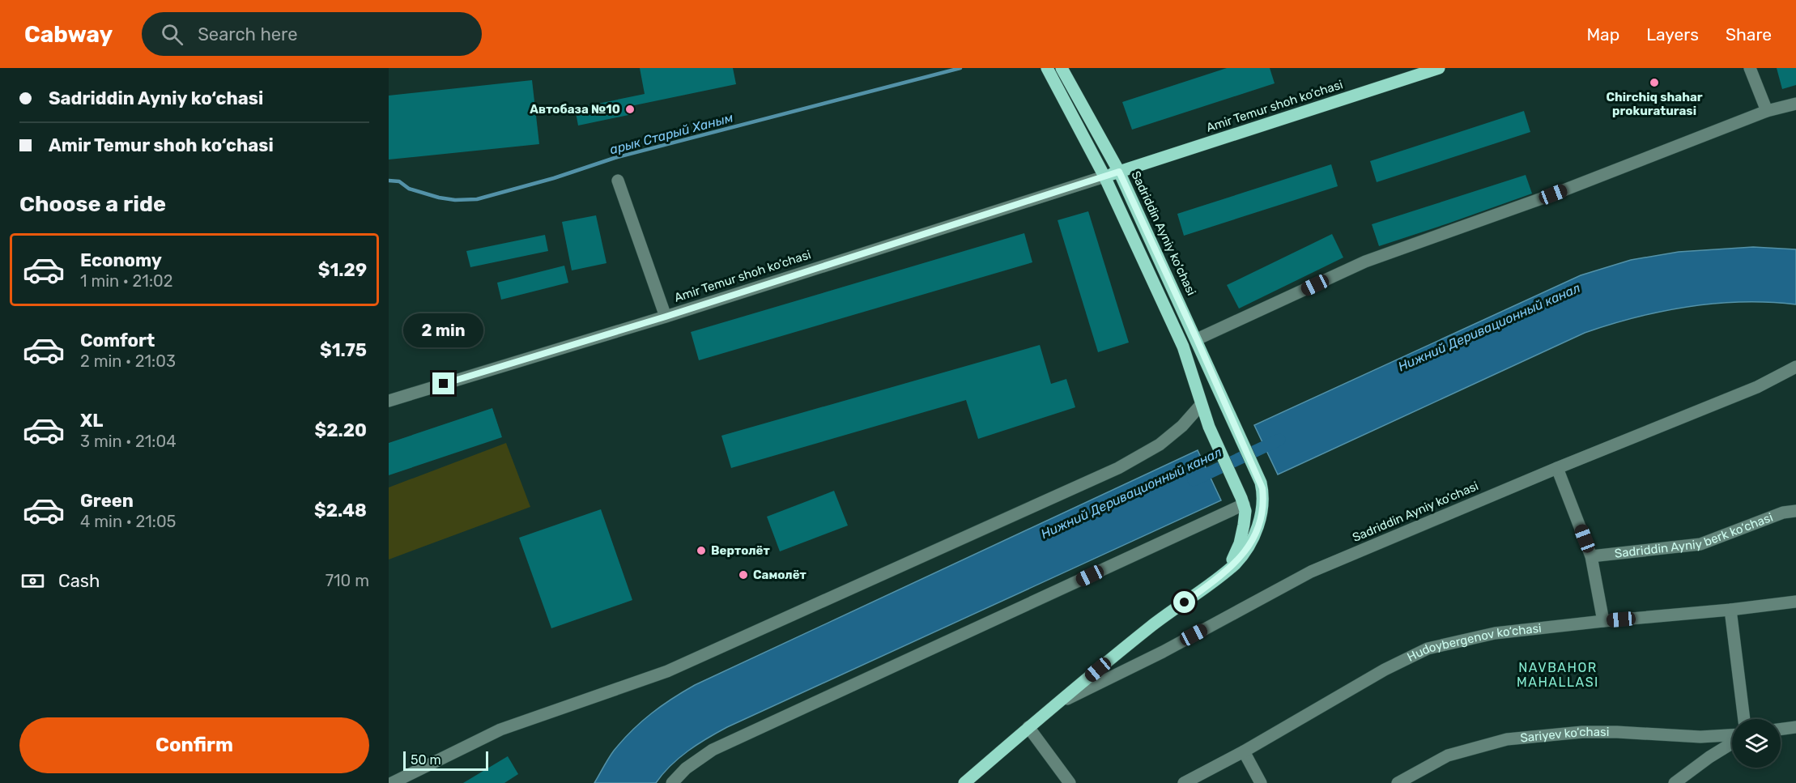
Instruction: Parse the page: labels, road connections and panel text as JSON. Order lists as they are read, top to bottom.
{
  "streets": {
    "main road": ["Amir Temur shoh ko‘chasi", "Sadriddin Ayniy ko‘chasi"],
    "street": ["Sadriddin Ayniy berk ko‘chasi", "Hudoybergenov ko‘chasi", "Sariyev ko‘chasi"]
  },
  "crossings": [
    ["Amir Temur shoh ko‘chasi", "Sadriddin Ayniy ko‘chasi"]
  ],
  "districts": ["NAVBAHOR MAHALLASI"],
  "water": ["арык Старый Ханым", "Нижний Деривационный канал"],
  "places": [
    "Chirchiq shahar prokuraturasi",
    "Автобаза №10",
    "Вертолёт",
    "Самолёт"
  ],
  "scale_bar": "50 m",
  "page": {
    "header": "Cabway",
    "search": "Search here",
    "nav": ["Map", "Layers", "Share"],
    "banner": ["Sadriddin Ayniy ko‘chasi", "Amir Temur shoh ko‘chasi"],
    "heading": "Choose a ride",
    "list": [
      {
        "name": "Economy",
        "note": "1 min · 21:02",
        "value": "$1.29"
      },
      {
        "name": "Comfort",
        "note": "2 min · 21:03",
        "value": "$1.75"
      },
      {
        "name": "XL",
        "note": "3 min · 21:04",
        "value": "$2.20"
      },
      {
        "name": "Green",
        "note": "4 min · 21:05",
        "value": "$2.48"
      }
    ],
    "bubble": "2 min",
    "pay": ["Cash", "710 m"],
    "buttons": "Confirm",
    "scale": "50 m"
  }
}
